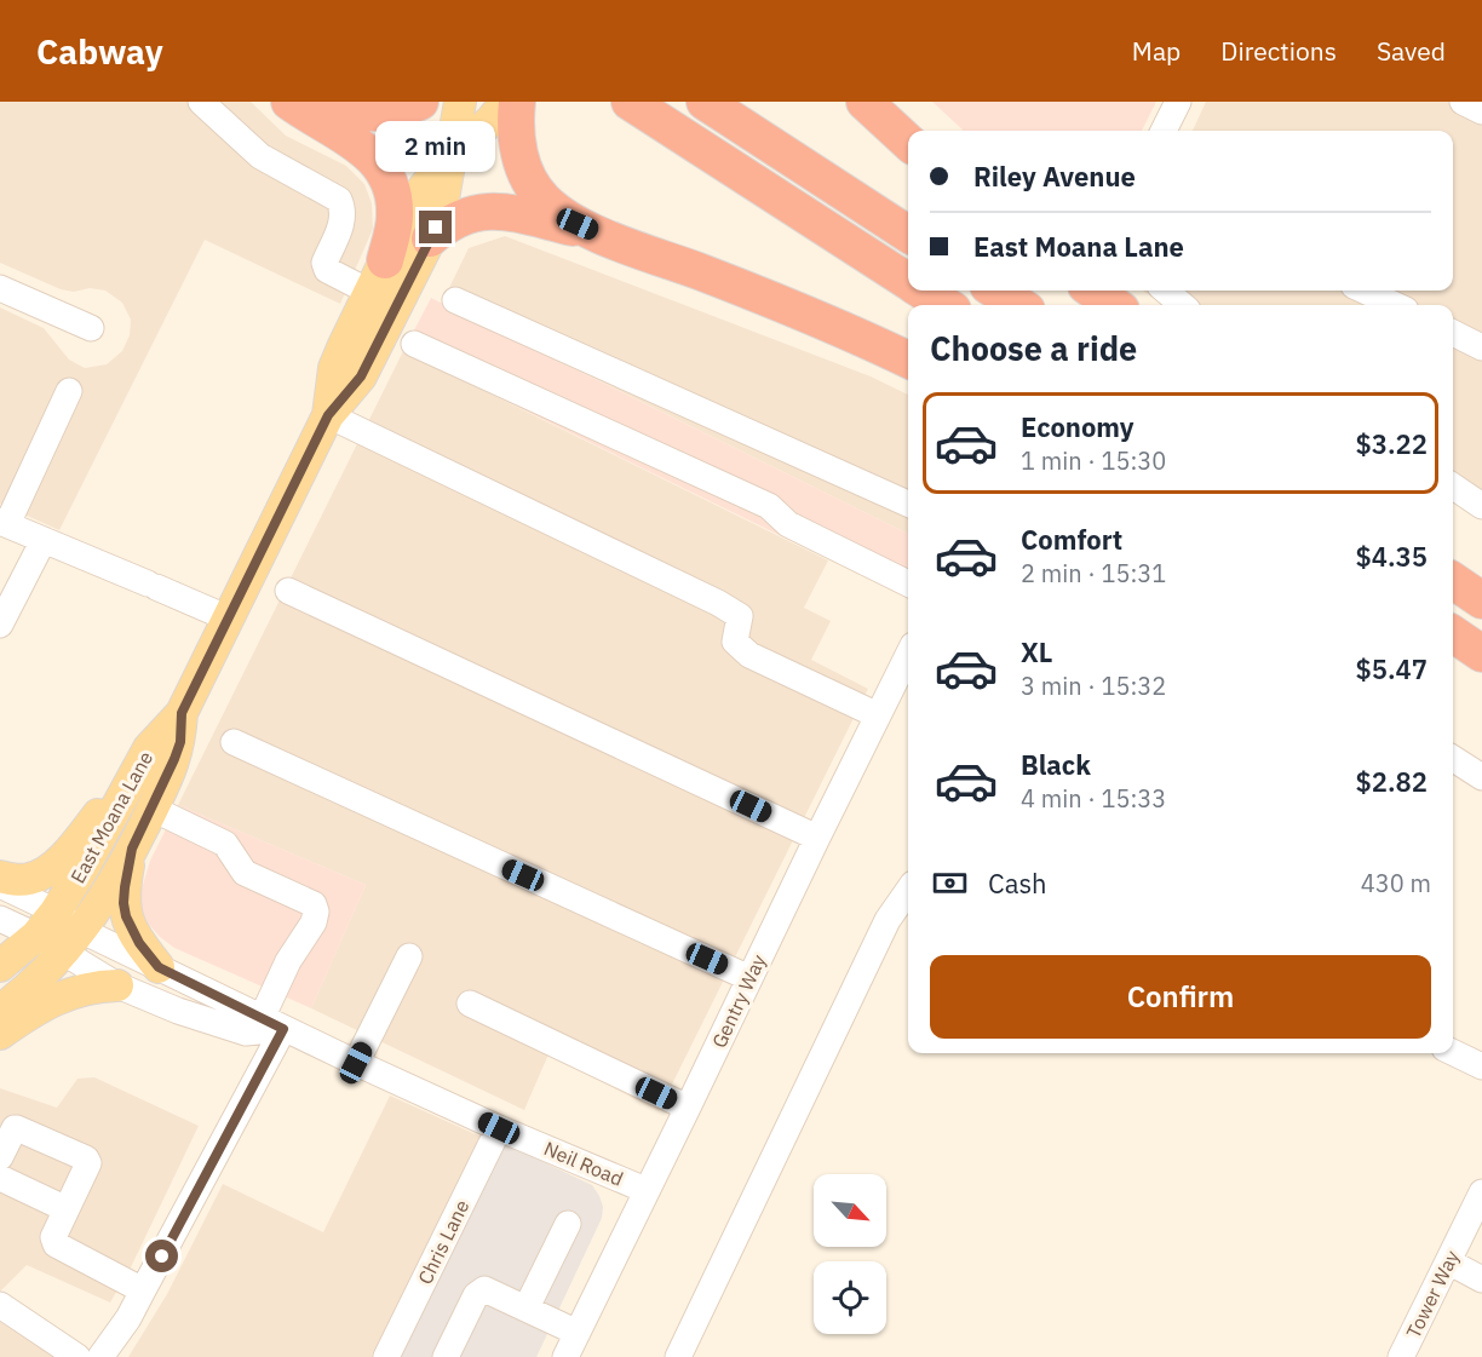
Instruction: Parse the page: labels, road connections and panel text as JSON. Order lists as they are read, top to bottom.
{
  "streets": {
    "main road": ["East Moana Lane"],
    "street": [
      "Gentry Way",
      "Neil Road",
      "Chris Lane",
      "Tower Way"
    ]
  },
  "crossings": [
    ["East Moana Lane", "Neil Road"],
    ["Gentry Way", "Neil Road"],
    ["Neil Road", "Chris Lane"]
  ],
  "north": "bottom right",
  "page": {
    "header": "Cabway",
    "nav": ["Map", "Directions", "Saved"],
    "bubble": "2 min",
    "banner": ["Riley Avenue", "East Moana Lane"],
    "heading": "Choose a ride",
    "list": [
      {
        "name": "Economy",
        "note": "1 min · 15:30",
        "value": "$3.22"
      },
      {
        "name": "Comfort",
        "note": "2 min · 15:31",
        "value": "$4.35"
      },
      {
        "name": "XL",
        "note": "3 min · 15:32",
        "value": "$5.47"
      },
      {
        "name": "Black",
        "note": "4 min · 15:33",
        "value": "$2.82"
      }
    ],
    "pay": ["Cash", "430 m"],
    "buttons": "Confirm"
  }
}
